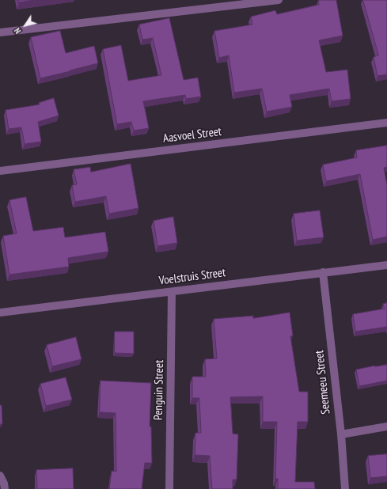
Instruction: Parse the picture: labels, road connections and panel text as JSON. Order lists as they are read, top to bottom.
{
  "streets": {
    "street": [
      "Aasvoel Street",
      "Voelstruis Street",
      "Seemeeu Street",
      "Penguin Street"
    ]
  },
  "crossings": [
    ["Voelstruis Street", "Seemeeu Street"],
    ["Voelstruis Street", "Penguin Street"]
  ],
  "north": "bottom left"
}
